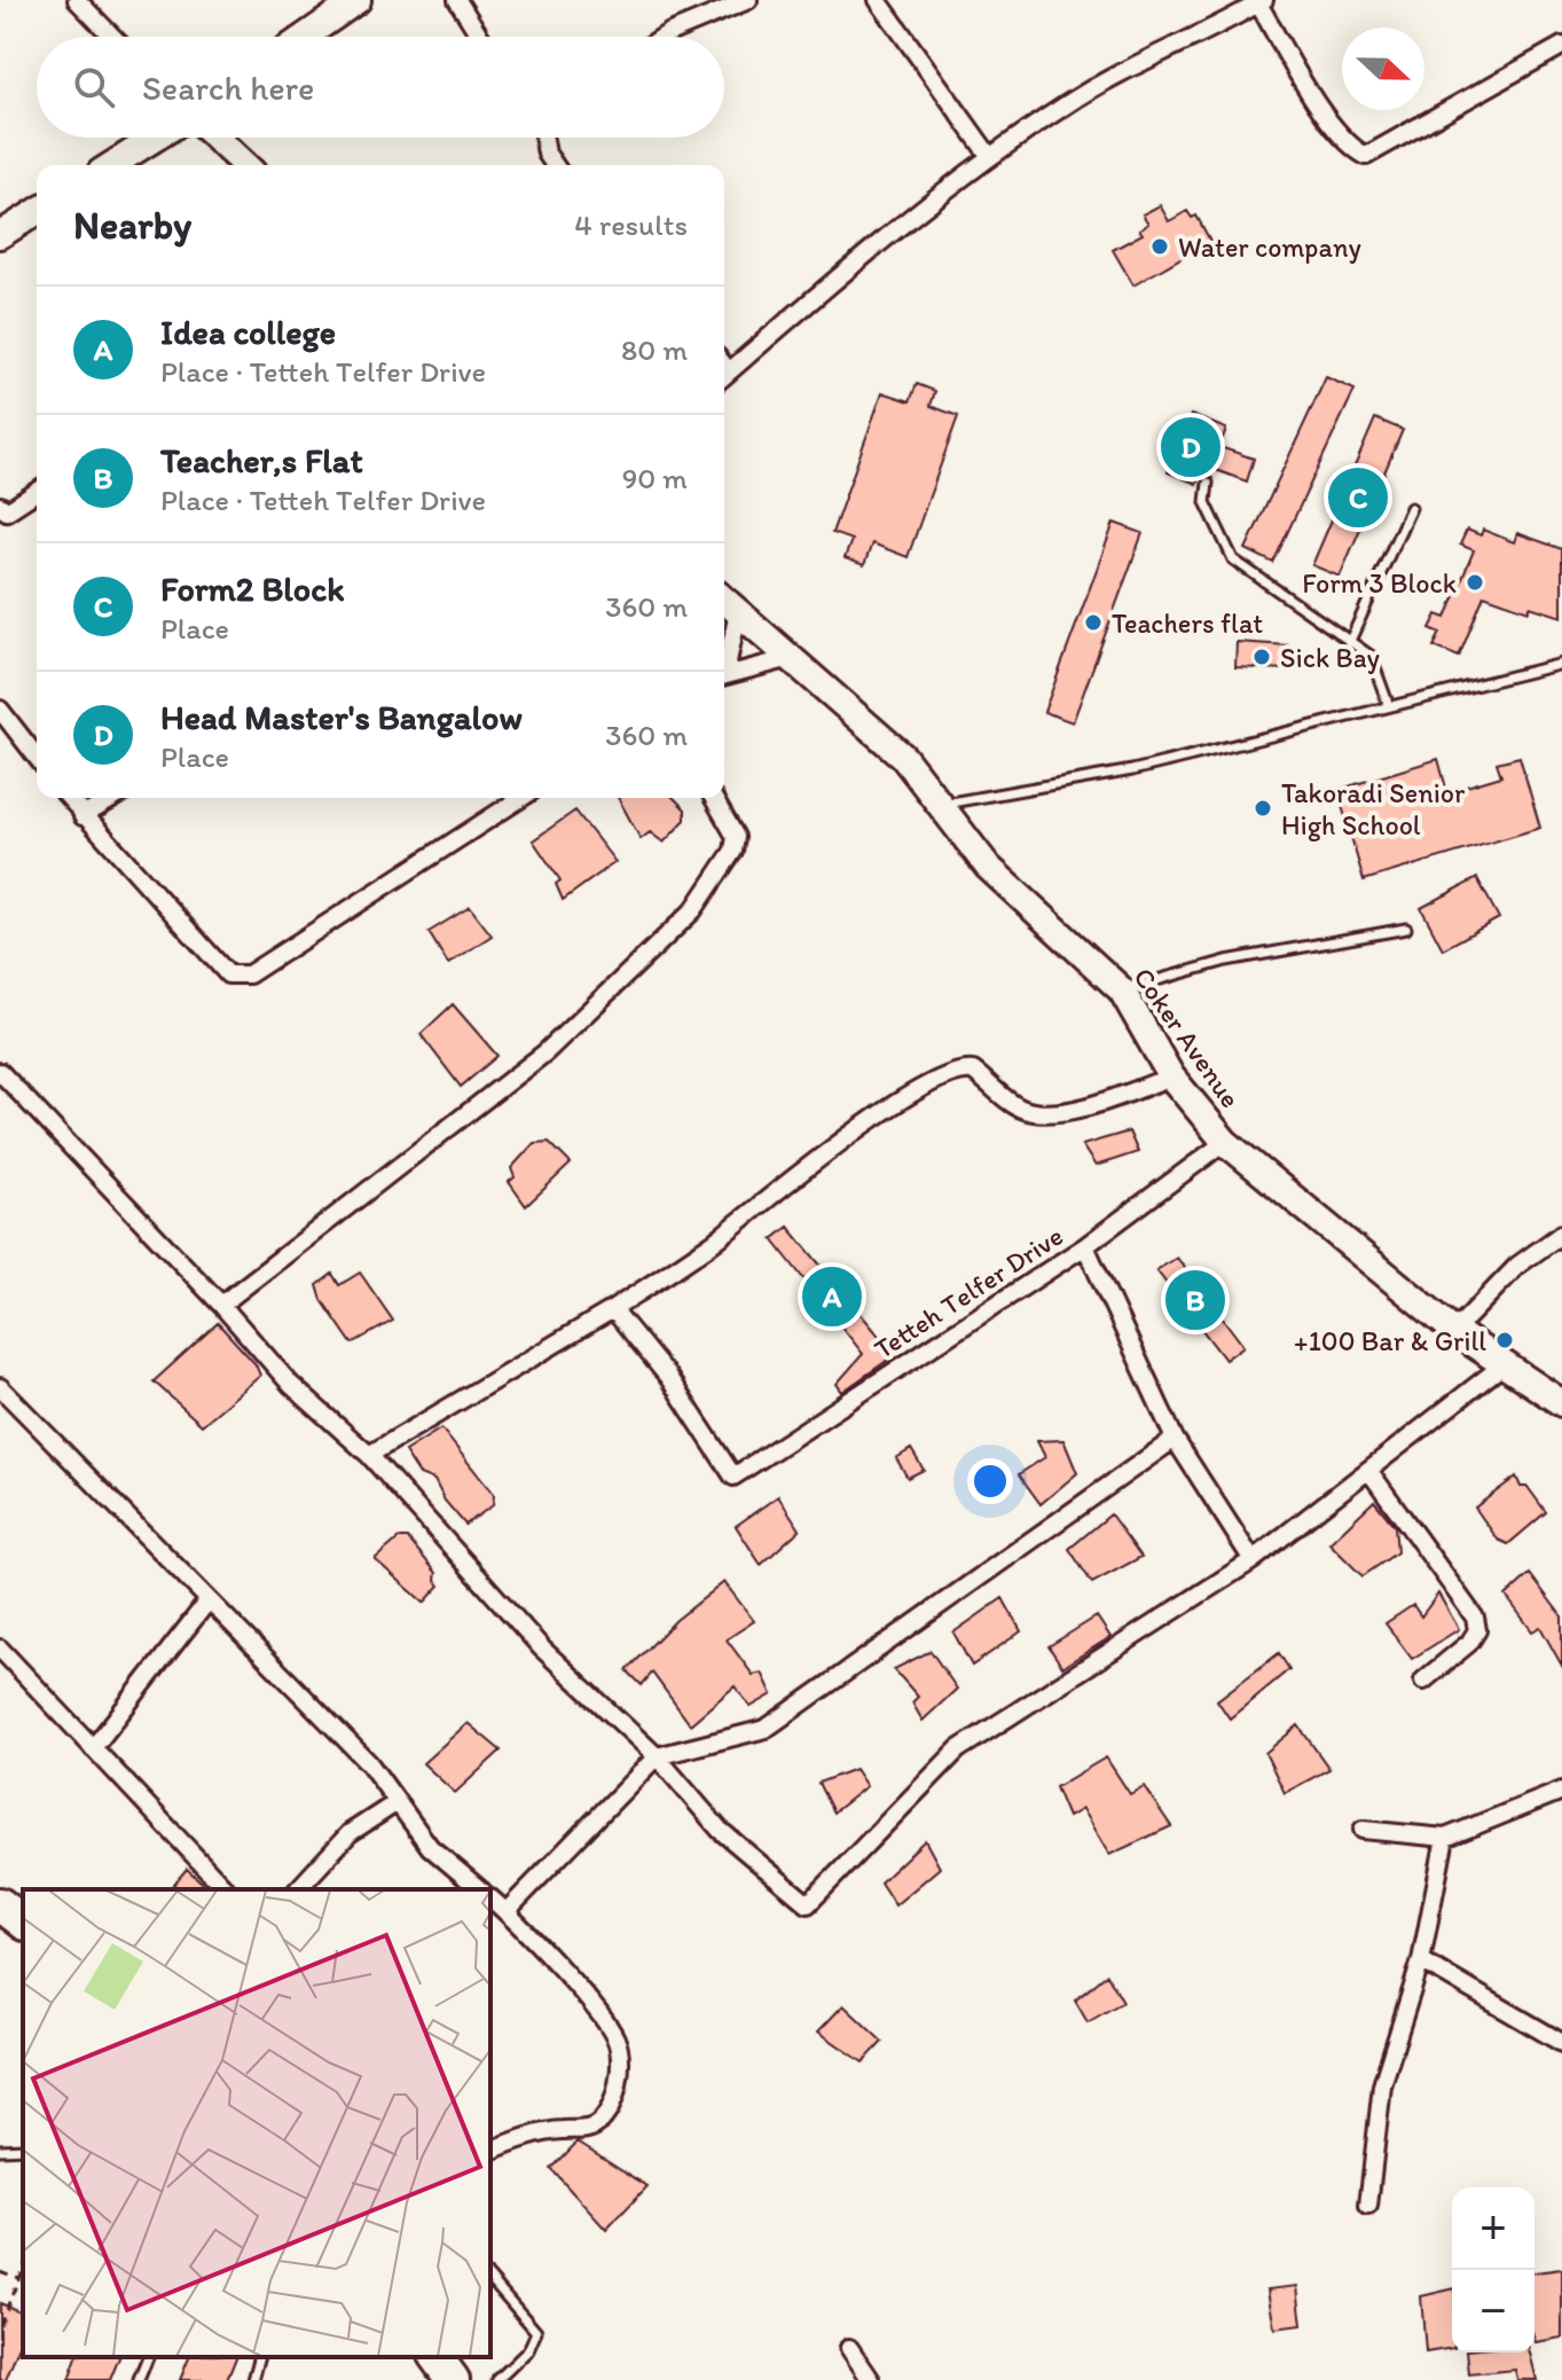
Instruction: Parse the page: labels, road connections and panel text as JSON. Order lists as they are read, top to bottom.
{
  "streets": {
    "street": ["Coker Avenue", "Tetteh Telfer Drive"]
  },
  "crossings": [
    ["Coker Avenue", "Tetteh Telfer Drive"]
  ],
  "places": [
    "Water company",
    "Form 3 Block",
    "Teachers flat",
    "Sick Bay",
    "Takoradi Senior High School",
    "+100 Bar & Grill"
  ],
  "north": "right",
  "page": {
    "search": "Search here",
    "heading": ["Nearby", "4 results"],
    "list": [
      {
        "mark": "A",
        "name": "Idea college",
        "note": "Place · Tetteh Telfer Drive",
        "value": "80 m"
      },
      {
        "mark": "B",
        "name": "Teacher,s Flat",
        "note": "Place · Tetteh Telfer Drive",
        "value": "90 m"
      },
      {
        "mark": "C",
        "name": "Form2 Block",
        "note": "Place",
        "value": "360 m"
      },
      {
        "mark": "D",
        "name": "Head Master's Bangalow",
        "note": "Place",
        "value": "360 m"
      }
    ],
    "pins": [
      "D",
      "C",
      "A",
      "B"
    ],
    "map_buttons": ["+", "−"]
  }
}
